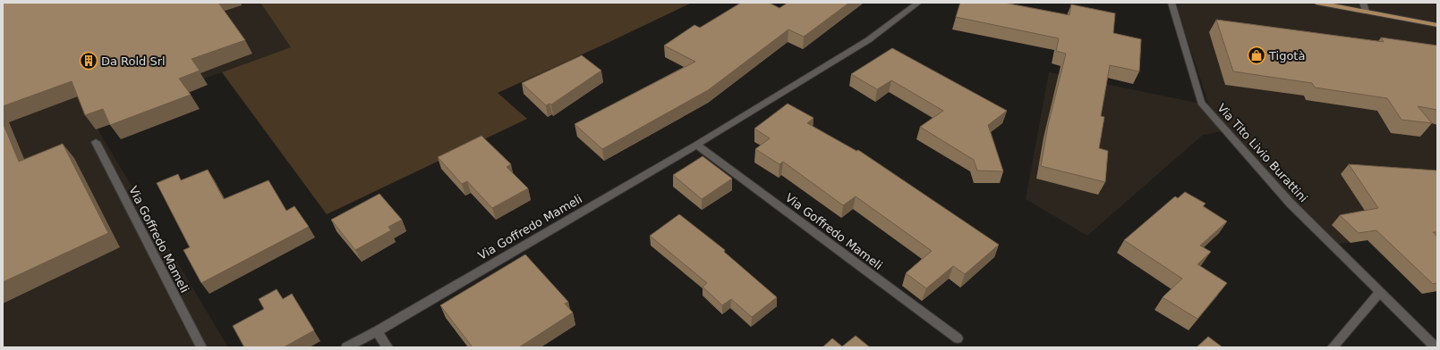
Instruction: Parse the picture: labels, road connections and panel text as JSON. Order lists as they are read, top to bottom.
{
  "streets": {
    "street": ["Via Tito Livio Burattini", "Via Goffredo Mameli"]
  },
  "places": {
    "shop": ["Tigotà"],
    "building": ["Da Rold Srl"]
  }
}
